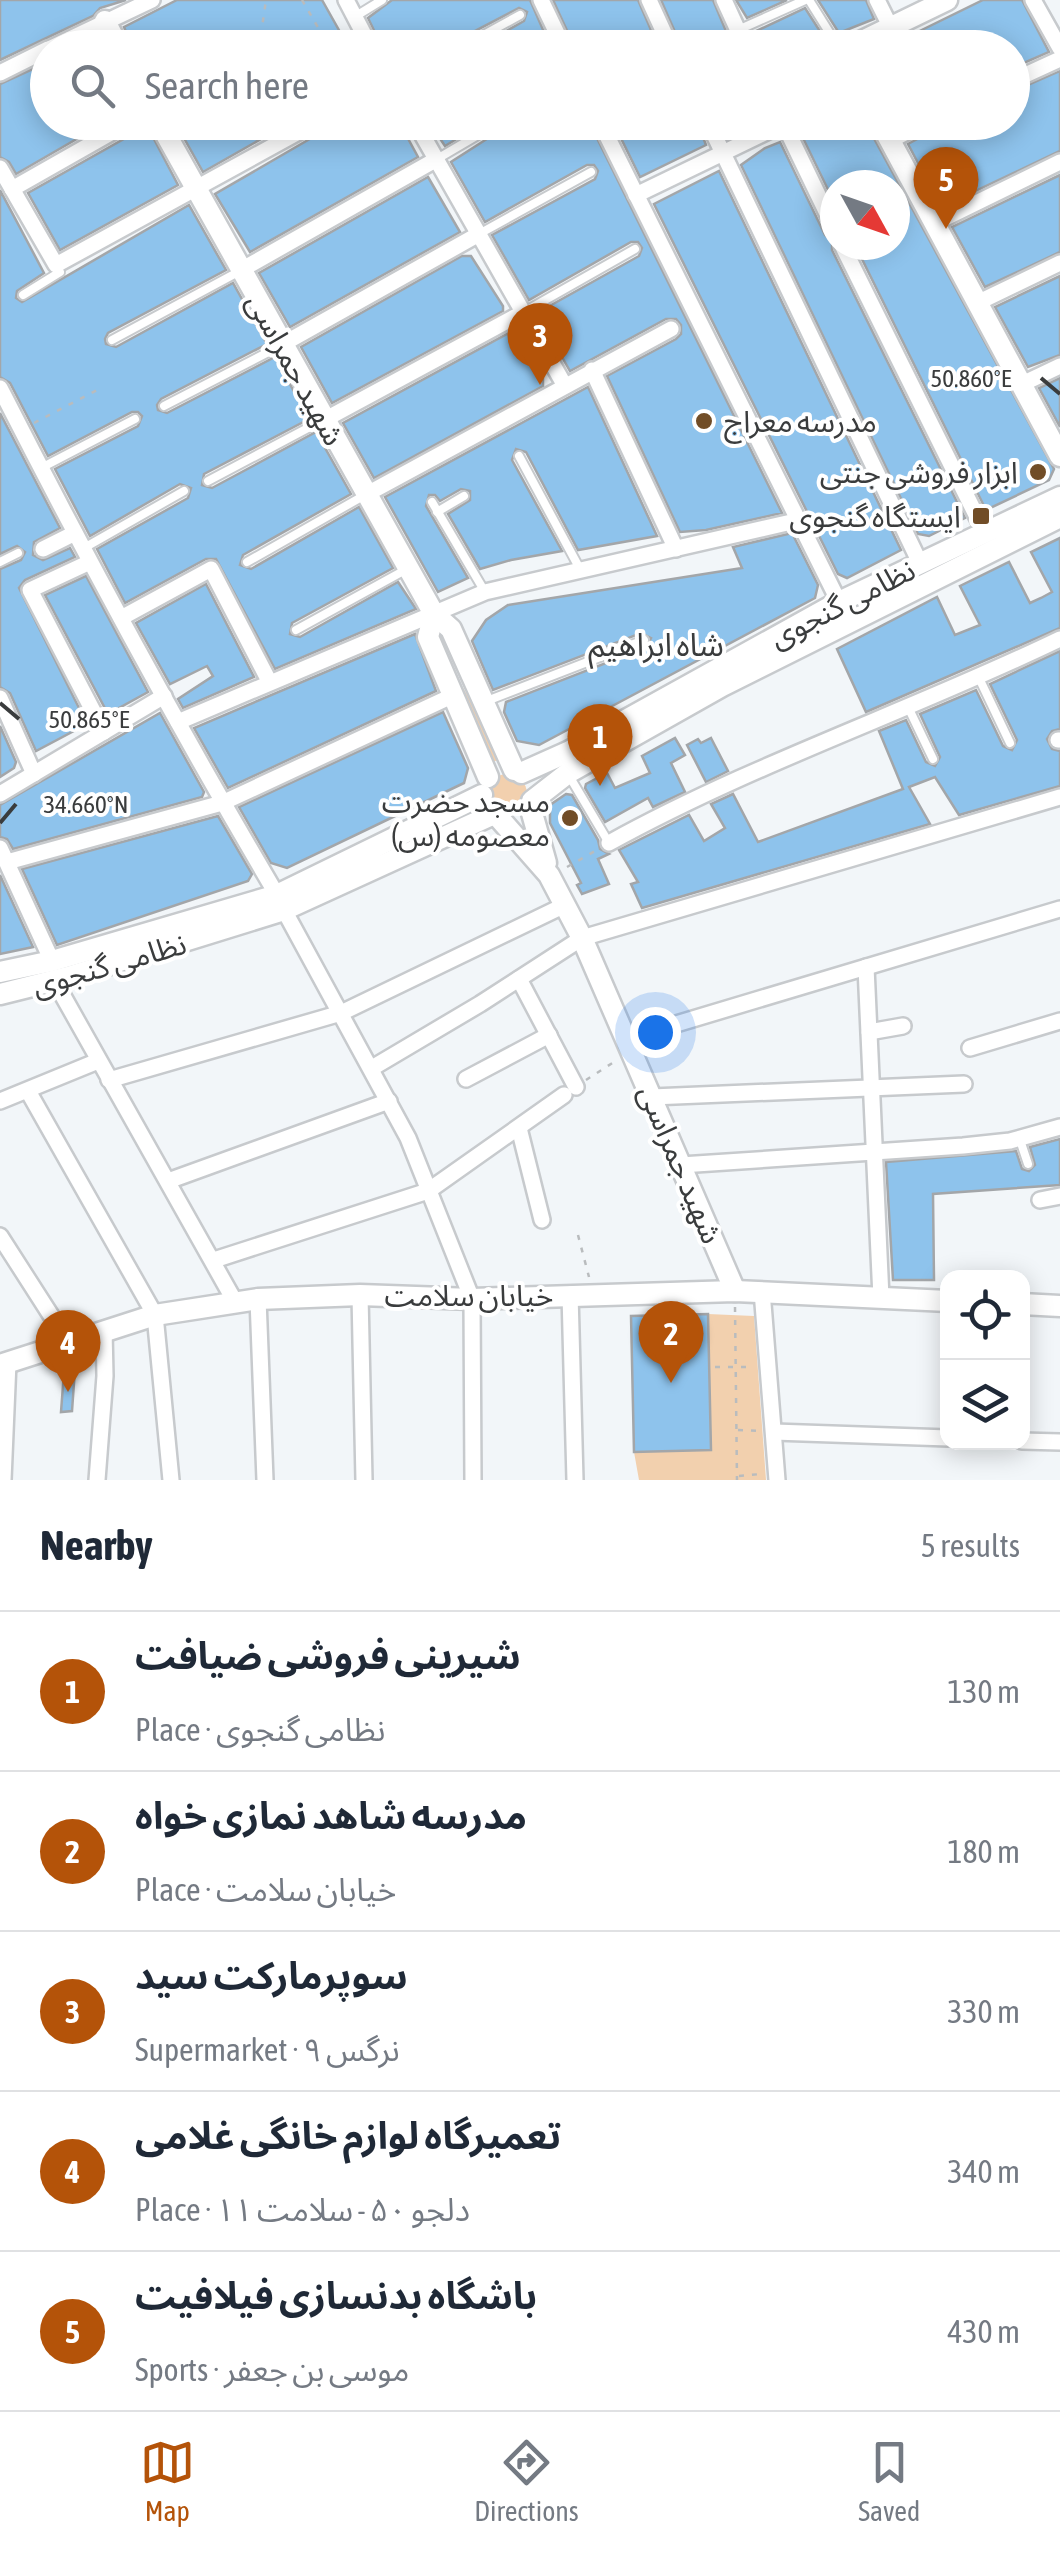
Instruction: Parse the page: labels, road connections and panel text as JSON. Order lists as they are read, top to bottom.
{
  "streets": {
    "street": ["شهید جمراسی", "نظامی گنجوی", "خیابان سلامت"]
  },
  "crossings": [
    ["شهید جمراسی", "نظامی گنجوی"],
    ["شهید جمراسی", "خیابان سلامت"]
  ],
  "districts": ["شاه ابراهیم"],
  "places": {
    "other": ["مدرسه معراج", "ابزار فروشی جنتی", "مسجد حضرت معصومه (س)"],
    "transit": ["ایستگاه گنجوی"]
  },
  "north": "bottom right",
  "page": {
    "search": "Search here",
    "pins": [
      "5",
      "3",
      "1",
      "2",
      "4"
    ],
    "heading": ["Nearby", "5 results"],
    "list": [
      {
        "mark": "1",
        "name": "شیرینی فروشی ضیافت",
        "note": "Place · نظامی گنجوی",
        "value": "130 m"
      },
      {
        "mark": "2",
        "name": "مدرسه شاهد نمازی خواه",
        "note": "Place · خیابان سلامت",
        "value": "180 m"
      },
      {
        "mark": "3",
        "name": "سوپرمارکت سید",
        "note": "Supermarket · نرگس ۹",
        "value": "330 m"
      },
      {
        "mark": "4",
        "name": "تعمیرگاه لوازم خانگی غلامی",
        "note": "Place · دلجو ۵۰ - سلامت ۱۱",
        "value": "340 m"
      },
      {
        "mark": "5",
        "name": "باشگاه بدنسازی فیلافیت",
        "note": "Sports · موسی بن جعفر",
        "value": "430 m"
      }
    ],
    "nav": ["Map", "Directions", "Saved"]
  },
  "coordinates": ["50.860°E", "50.865°E", "34.660°N"]
}
